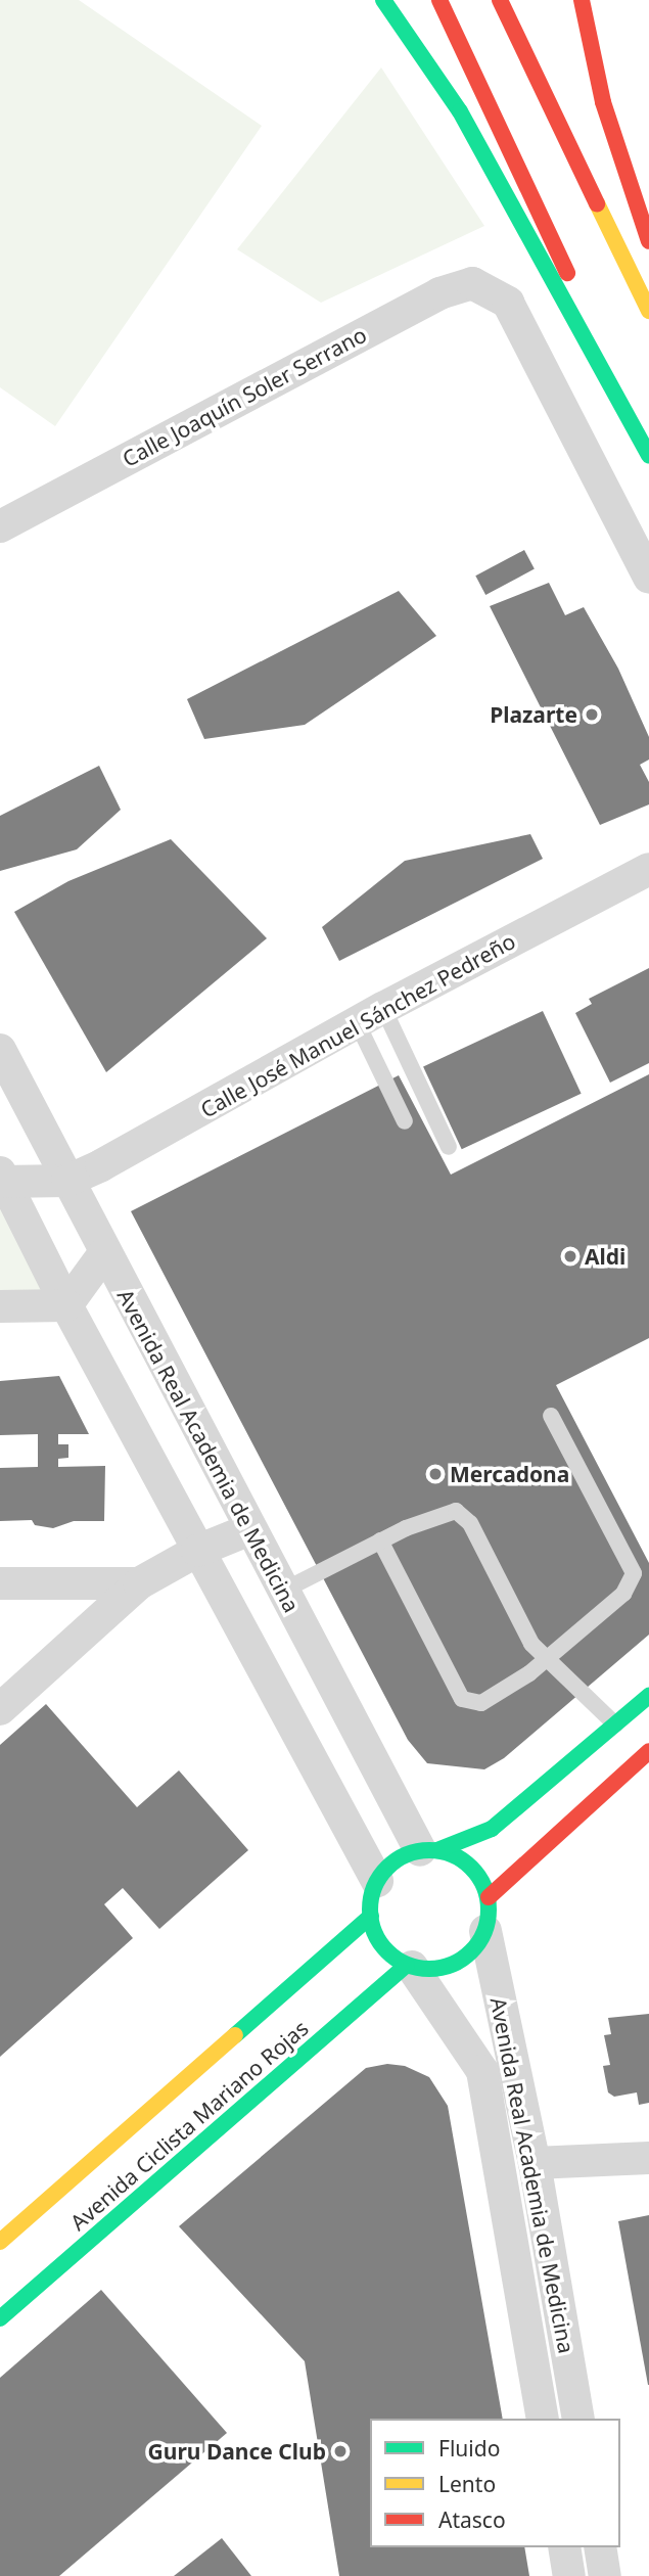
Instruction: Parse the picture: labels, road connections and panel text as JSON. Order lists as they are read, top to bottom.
{
  "streets": {
    "main road": ["Avenida Ciclista Mariano Rojas"],
    "street": ["Calle Joaquín Soler Serrano", "Calle José Manuel Sánchez Pedreño", "Avenida Real Academia de Medicina"]
  },
  "crossings": [
    ["Calle José Manuel Sánchez Pedreño", "Avenida Real Academia de Medicina"],
    ["Avenida Real Academia de Medicina", "Avenida Ciclista Mariano Rojas"]
  ],
  "places": [
    "Plazarte",
    "Aldi",
    "Mercadona",
    "Guru Dance Club"
  ],
  "legend": ["Fluido", "Lento", "Atasco"]
}
